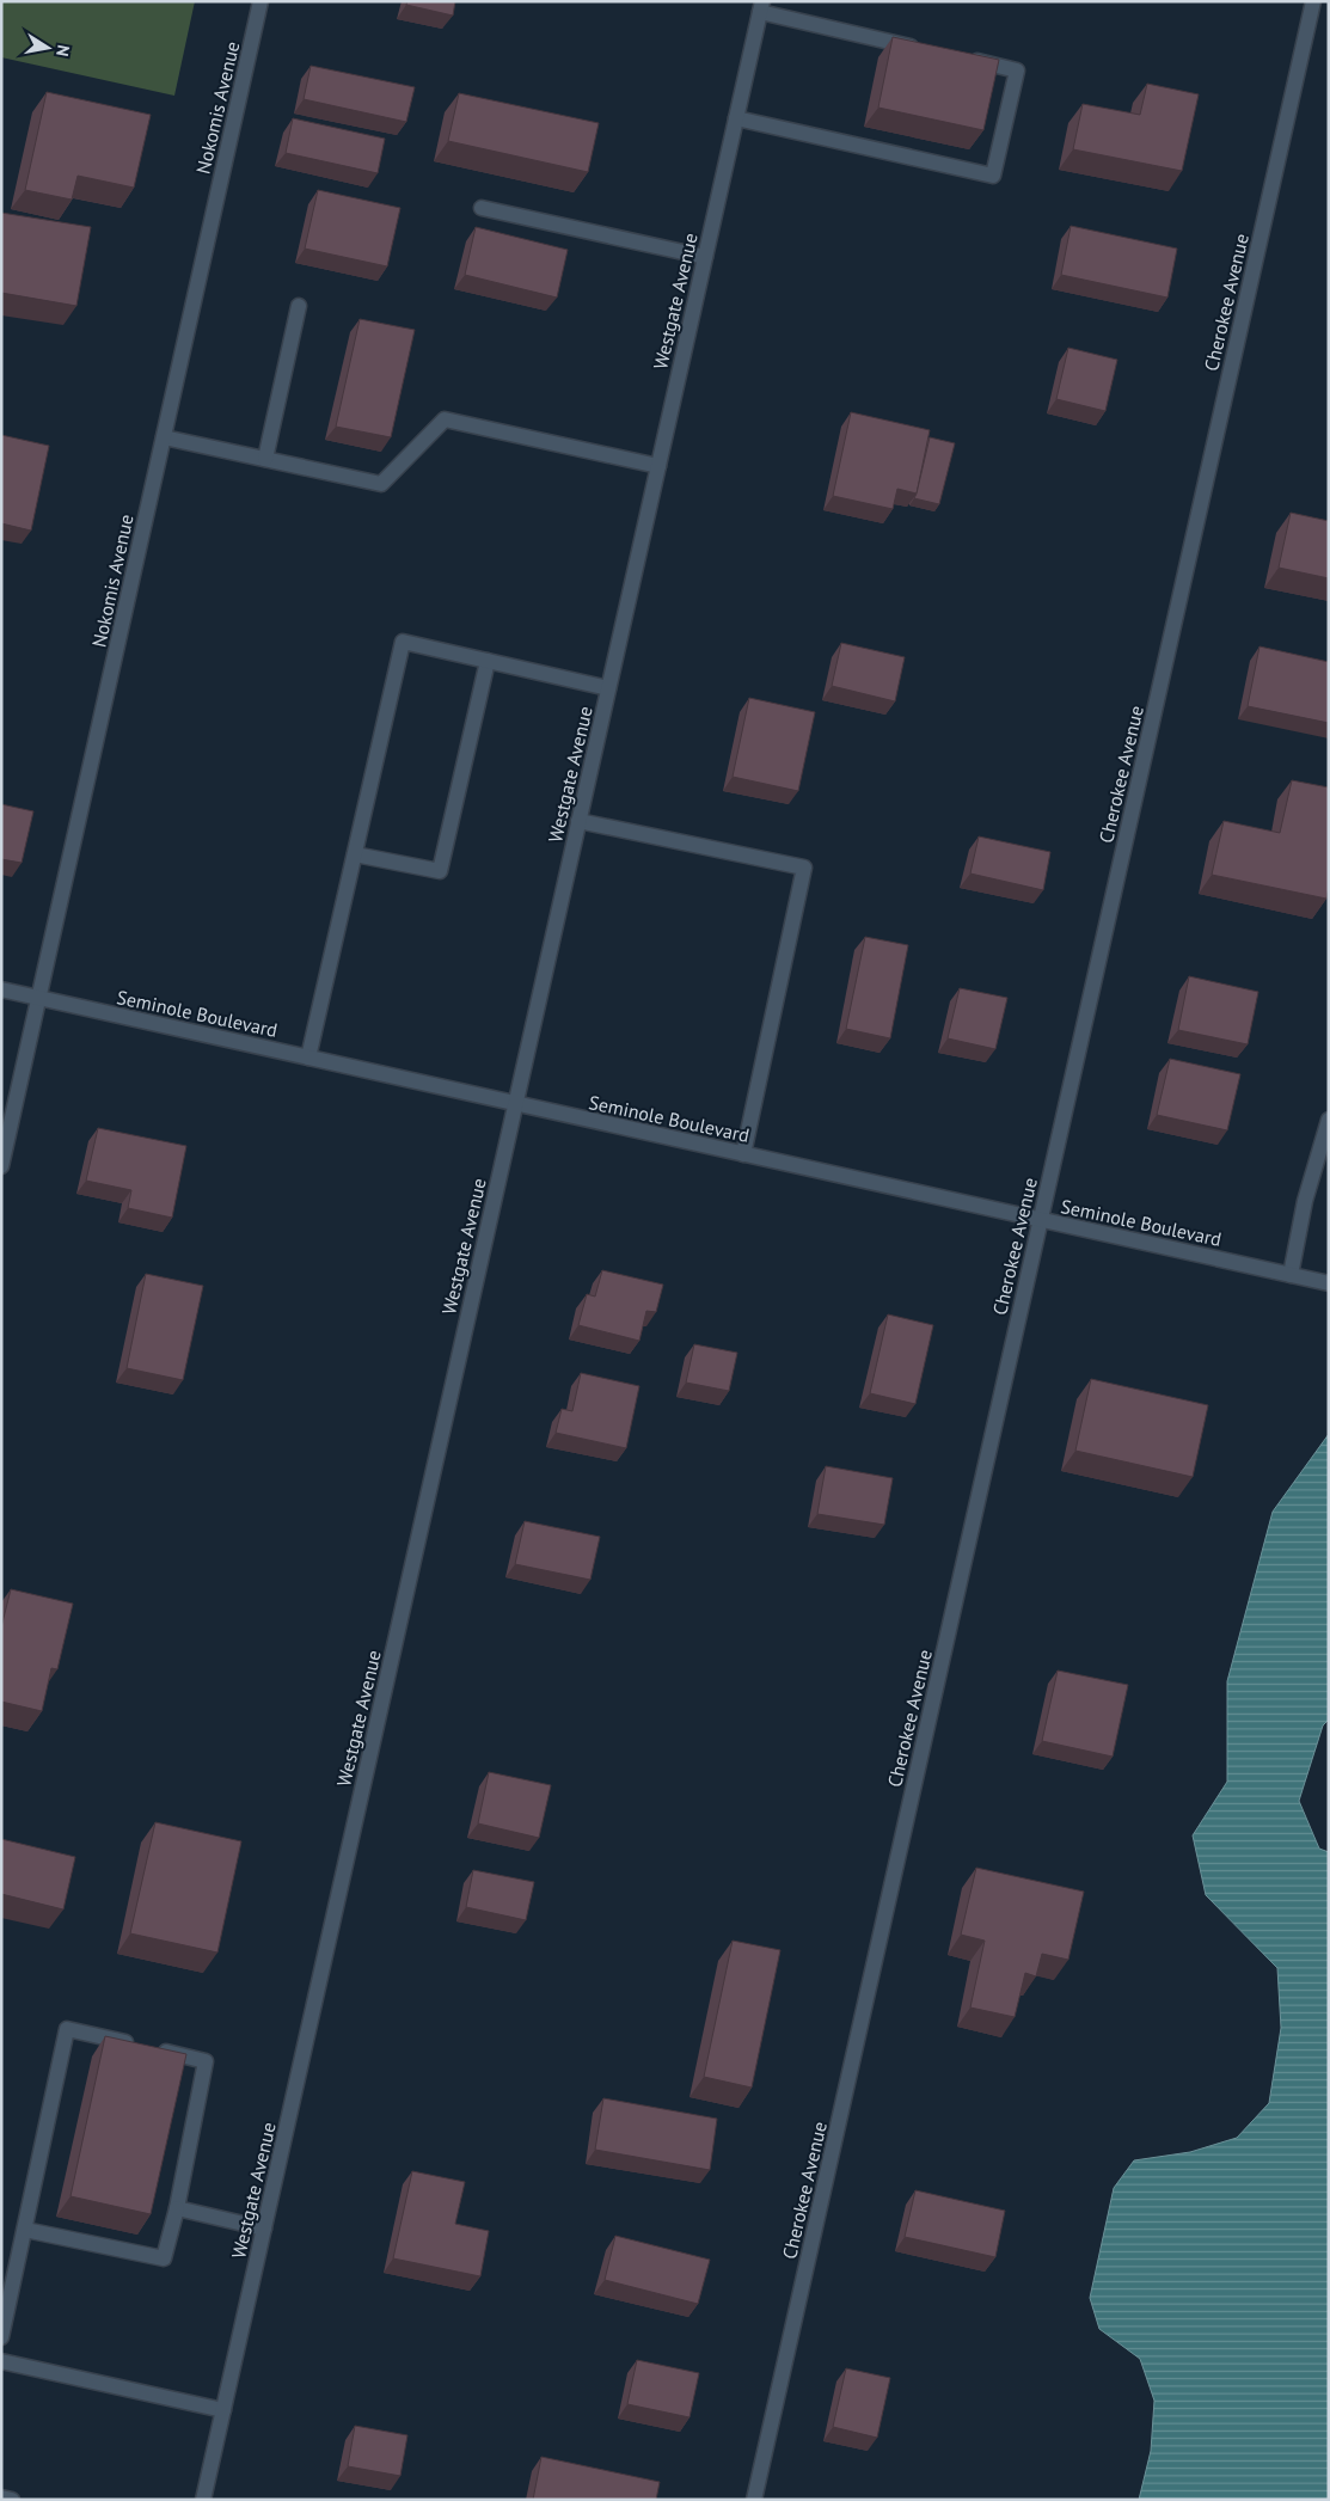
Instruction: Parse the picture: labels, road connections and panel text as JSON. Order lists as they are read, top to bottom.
{
  "streets": {
    "street": [
      "Nokomis Avenue",
      "Westgate Avenue",
      "Cherokee Avenue",
      "Seminole Boulevard"
    ]
  },
  "crossings": [
    ["Nokomis Avenue", "Seminole Boulevard"],
    ["Westgate Avenue", "Seminole Boulevard"],
    ["Cherokee Avenue", "Seminole Boulevard"]
  ],
  "north": "right"
}
